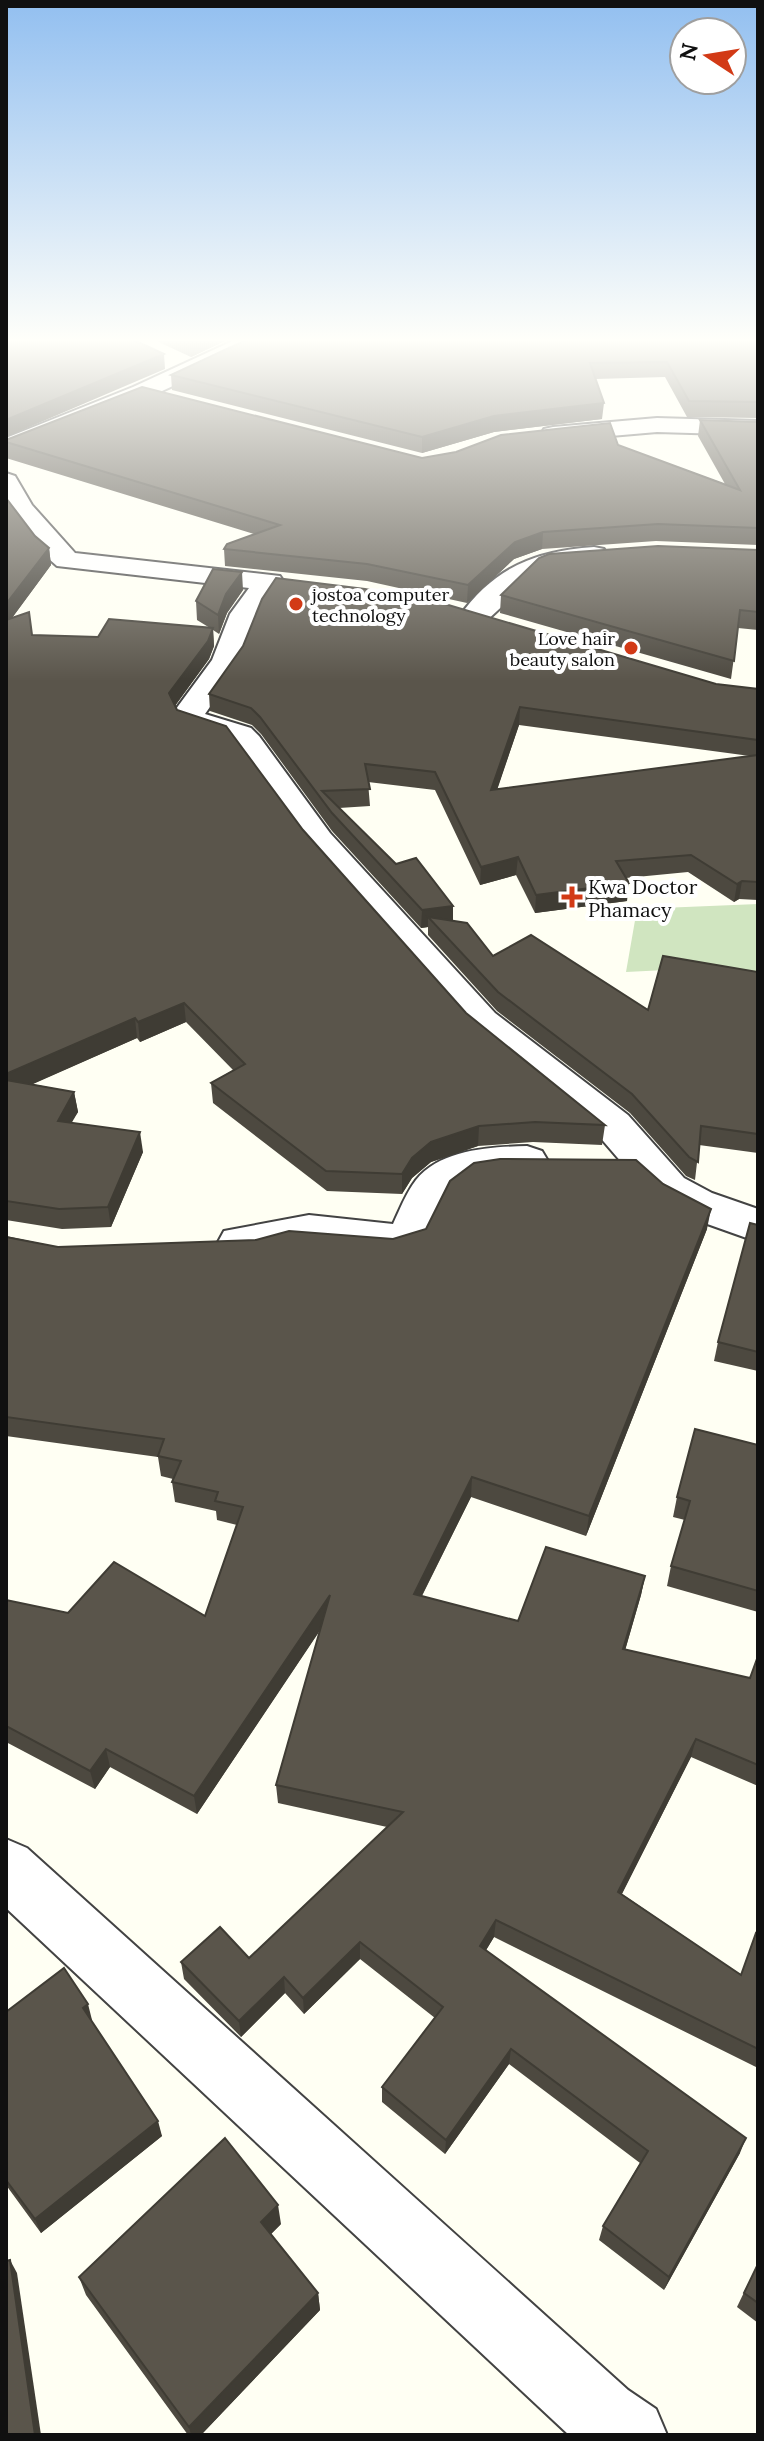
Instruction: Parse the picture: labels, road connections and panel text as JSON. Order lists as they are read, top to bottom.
{
  "places": {
    "other": ["jostoa computer technology", "Love hair beauty salon"],
    "health": ["Kwa Doctor Phamacy"]
  },
  "north": "left"
}
